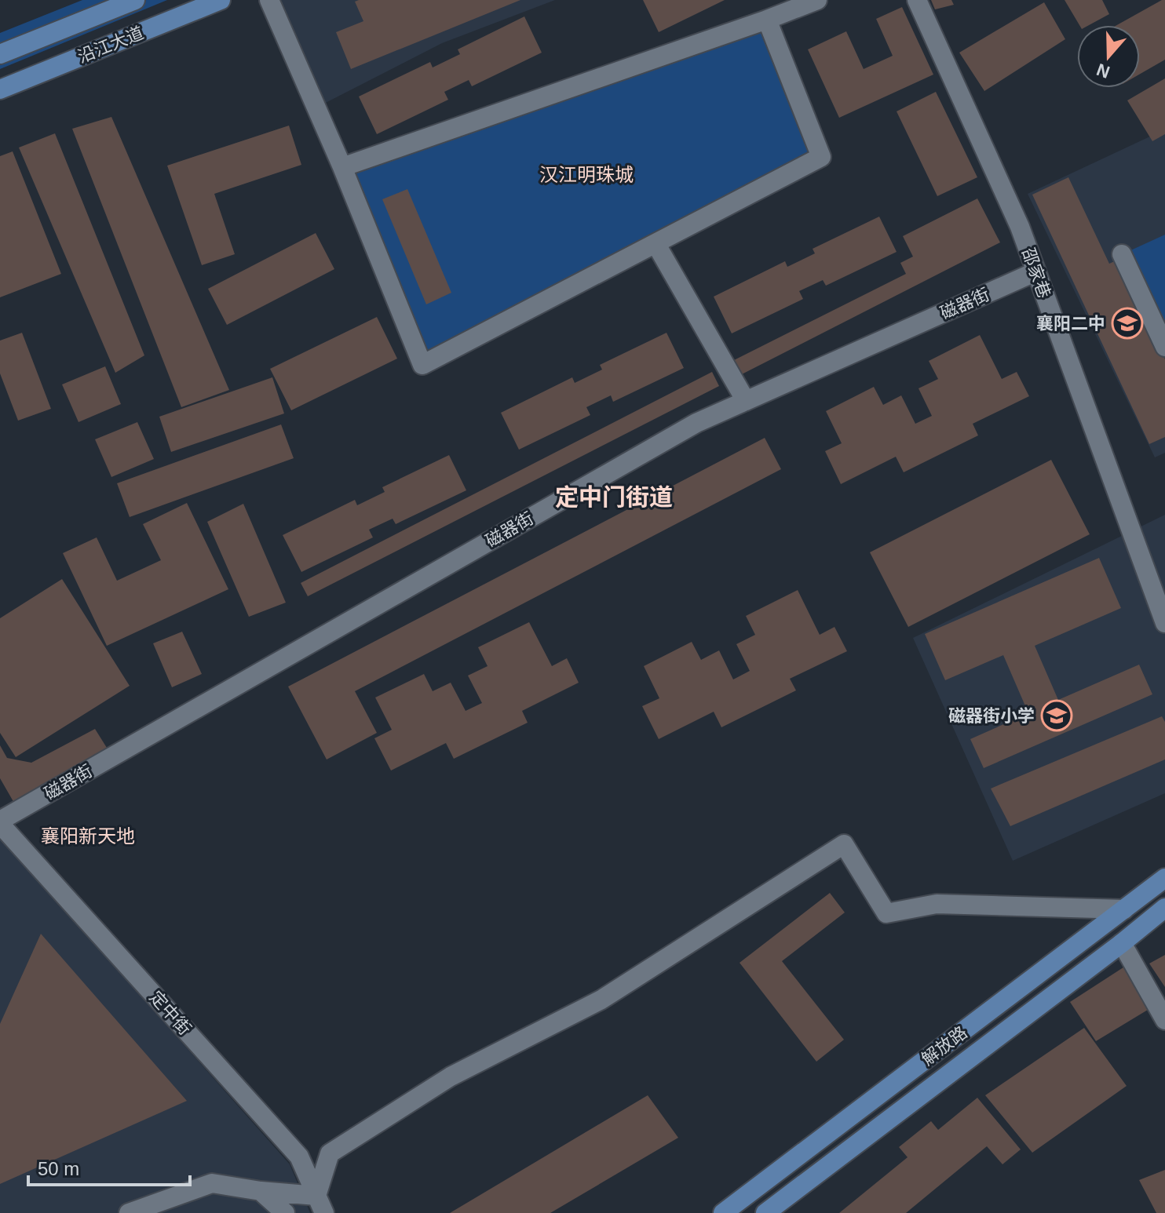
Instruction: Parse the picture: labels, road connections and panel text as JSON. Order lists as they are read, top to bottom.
{
  "streets": {
    "main road": ["沿江大道", "解放路"],
    "street": ["邵家巷", "磁器街", "定中街"]
  },
  "crossings": [
    ["邵家巷", "磁器街"],
    ["磁器街", "定中街"]
  ],
  "districts": ["汉江明珠城", "定中门街道", "襄阳新天地"],
  "places": {
    "school or university": ["襄阳二中", "磁器街小学"]
  },
  "scale_bar": "50 m",
  "north": "bottom"
}
